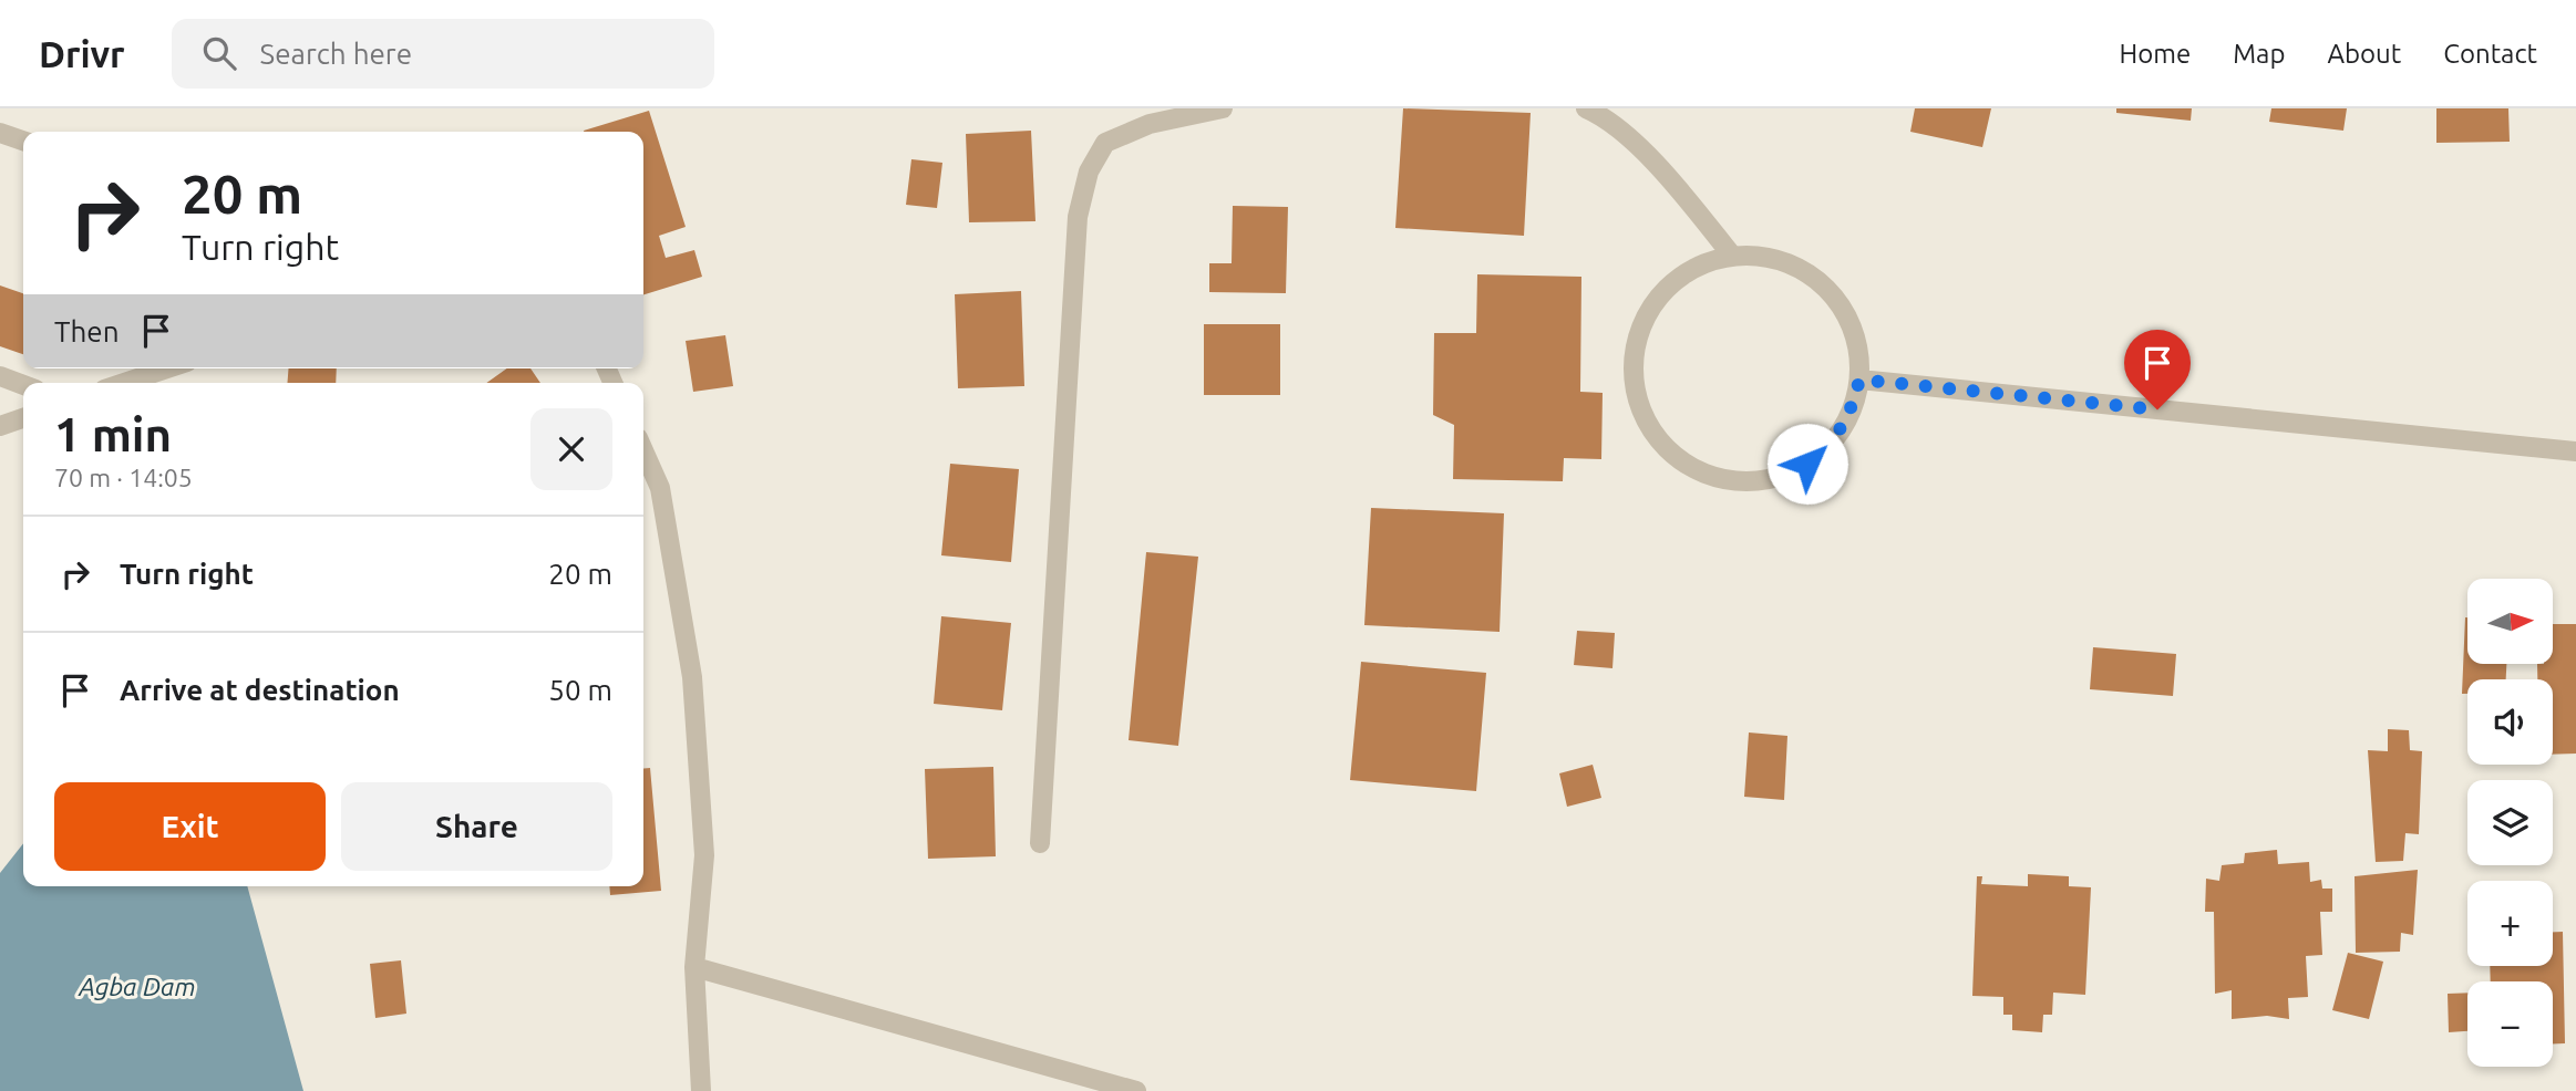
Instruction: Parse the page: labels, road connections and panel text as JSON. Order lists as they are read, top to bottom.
{
  "water": ["Agba Dam"],
  "north": "right",
  "page": {
    "header": "Drivr",
    "search": "Search here",
    "nav": [
      "Home",
      "Map",
      "About",
      "Contact"
    ],
    "turn": ["20 m", "Turn right"],
    "then": "Then",
    "heading": ["1 min", "70 m · 14:05"],
    "list": [
      {
        "name": "Turn right",
        "value": "20 m"
      },
      {
        "name": "Arrive at destination",
        "value": "50 m"
      }
    ],
    "map_buttons": ["+", "−"],
    "buttons": ["Exit", "Share"]
  }
}
